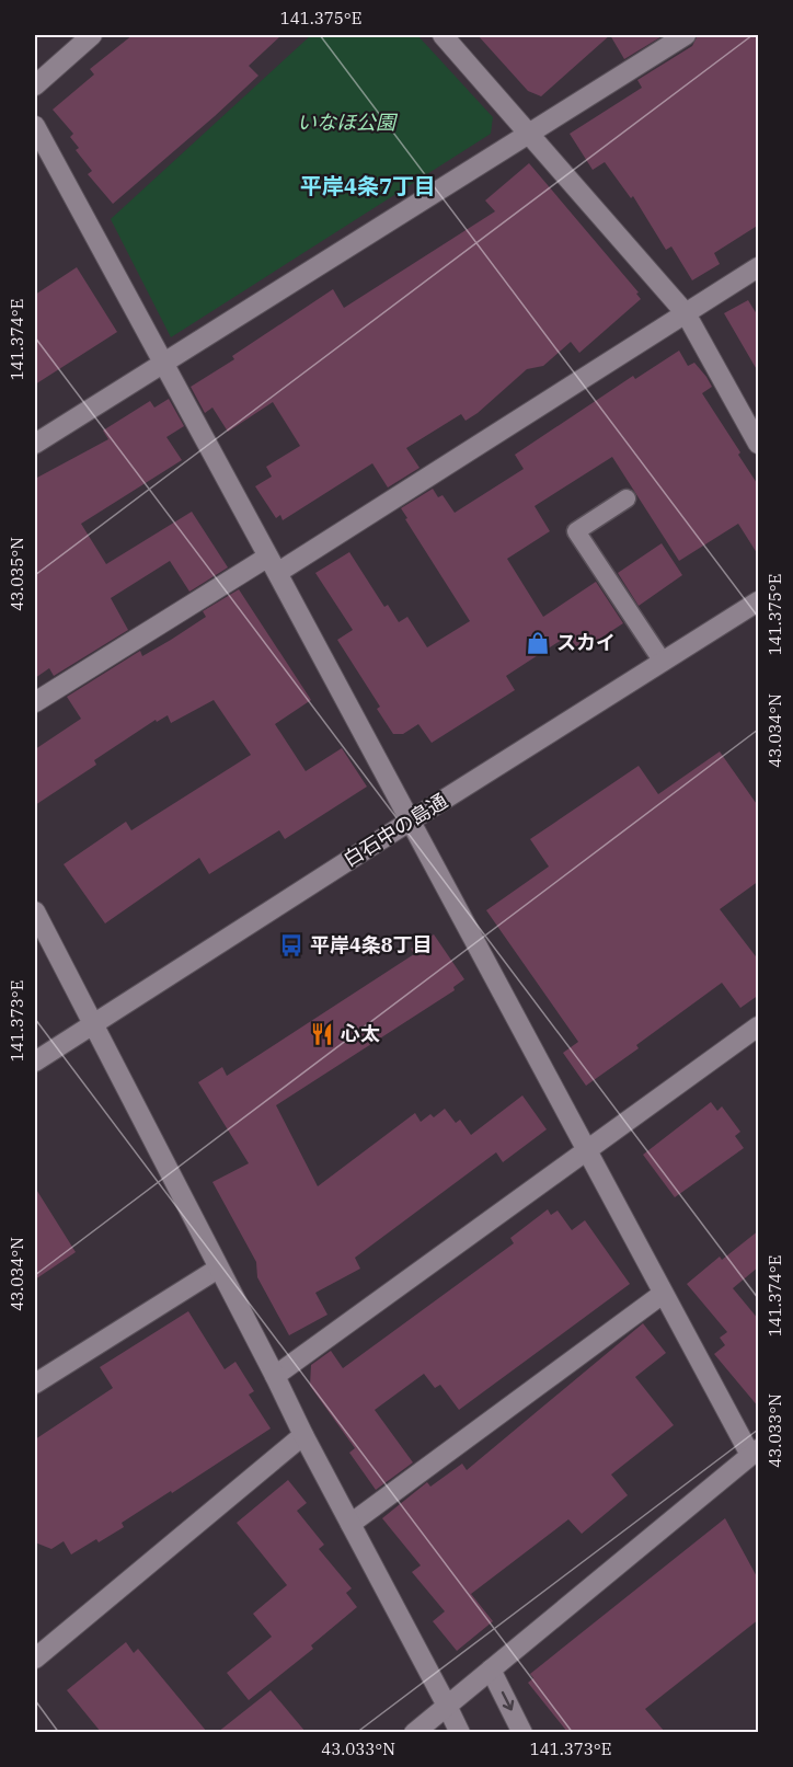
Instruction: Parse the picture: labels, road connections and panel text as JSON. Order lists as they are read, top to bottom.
{
  "streets": {
    "street": ["白石中の島通"]
  },
  "districts": ["平岸4条7丁目"],
  "parks": ["いなほ公園"],
  "places": {
    "shop": ["スカイ"],
    "bus stop": ["平岸4条8丁目"],
    "restaurant": ["心太"]
  },
  "coordinates": [
    "141.375°E",
    "141.374°E",
    "43.035°N",
    "43.034°N",
    "141.373°E",
    "43.033°N"
  ]
}
